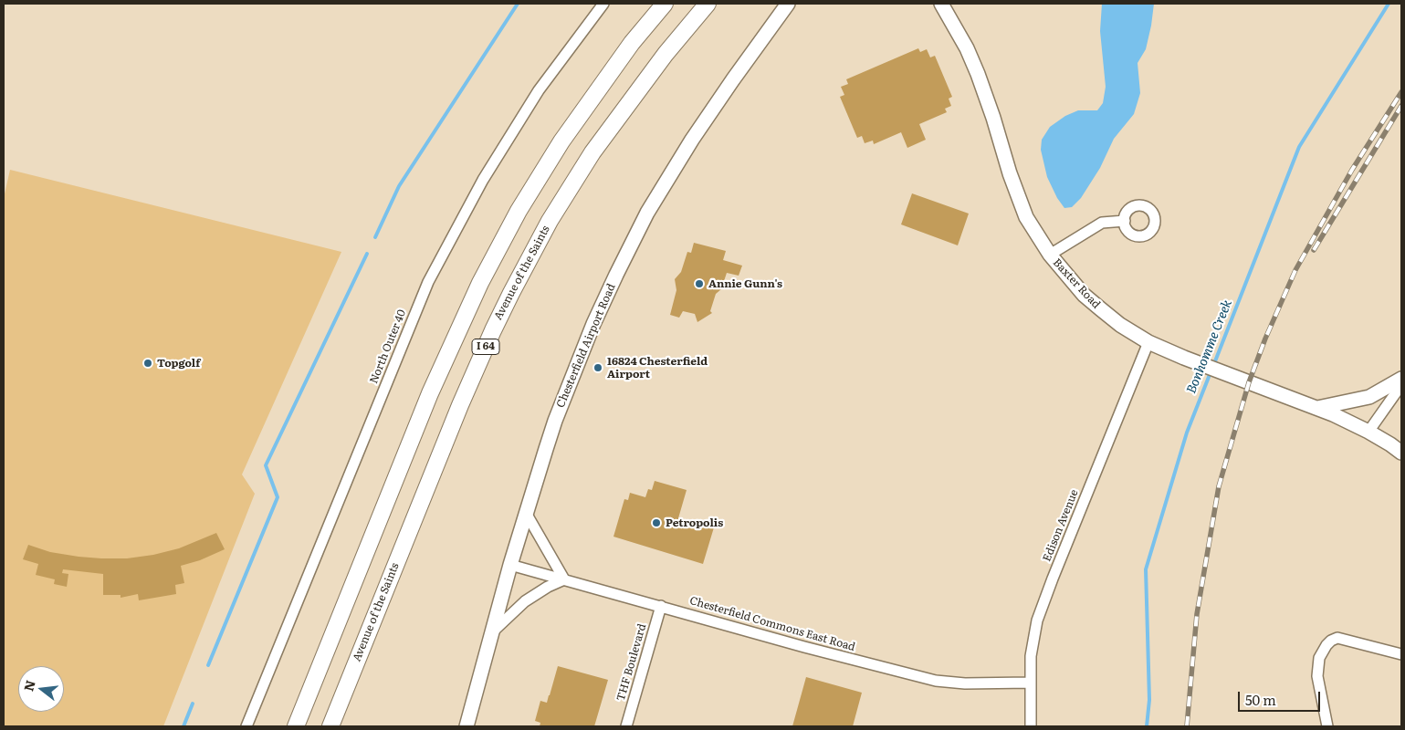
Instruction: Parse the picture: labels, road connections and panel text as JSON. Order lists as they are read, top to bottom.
{
  "streets": {
    "highway": ["Avenue of the Saints", "I 64"],
    "main road": ["Baxter Road", "Chesterfield Airport Road"],
    "street": [
      "North Outer 40",
      "Edison Avenue",
      "Chesterfield Commons East Road",
      "THF Boulevard"
    ]
  },
  "crossings": [
    ["Baxter Road", "Edison Avenue"],
    ["Chesterfield Airport Road", "Chesterfield Commons East Road"],
    ["Edison Avenue", "Chesterfield Commons East Road"],
    ["Chesterfield Commons East Road", "THF Boulevard"]
  ],
  "water": ["Bonhomme Creek"],
  "places": [
    "Annie Gunn's",
    "Topgolf",
    "16824 Chesterfield Airport",
    "Petropolis"
  ],
  "scale_bar": "50 m",
  "north": "left"
}
